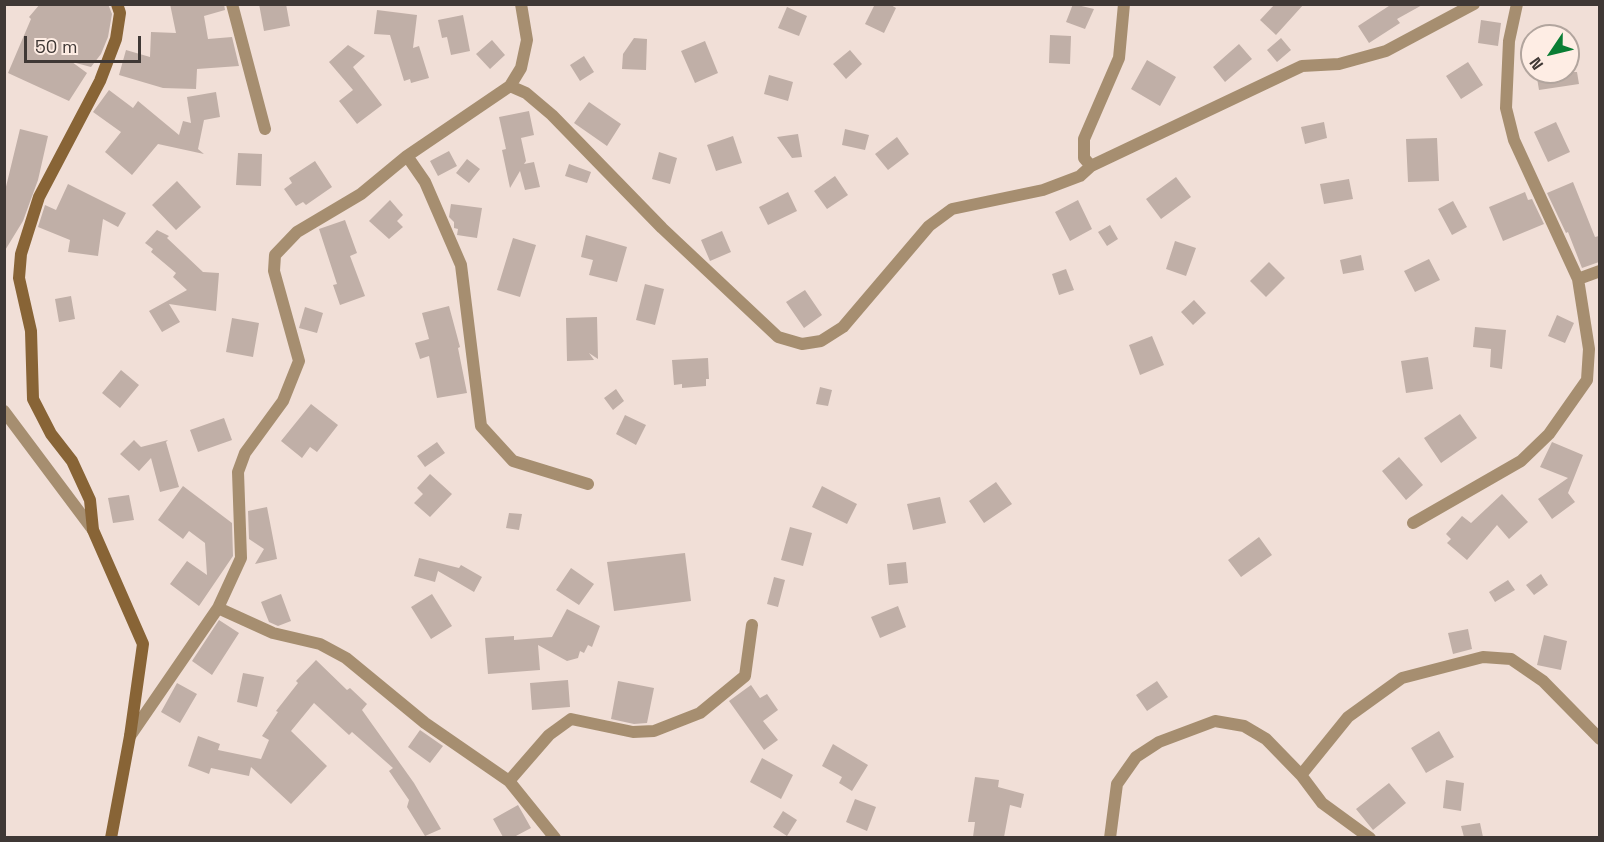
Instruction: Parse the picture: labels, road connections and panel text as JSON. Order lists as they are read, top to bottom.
{
  "scale_bar": "50 m",
  "north": "bottom left"
}
